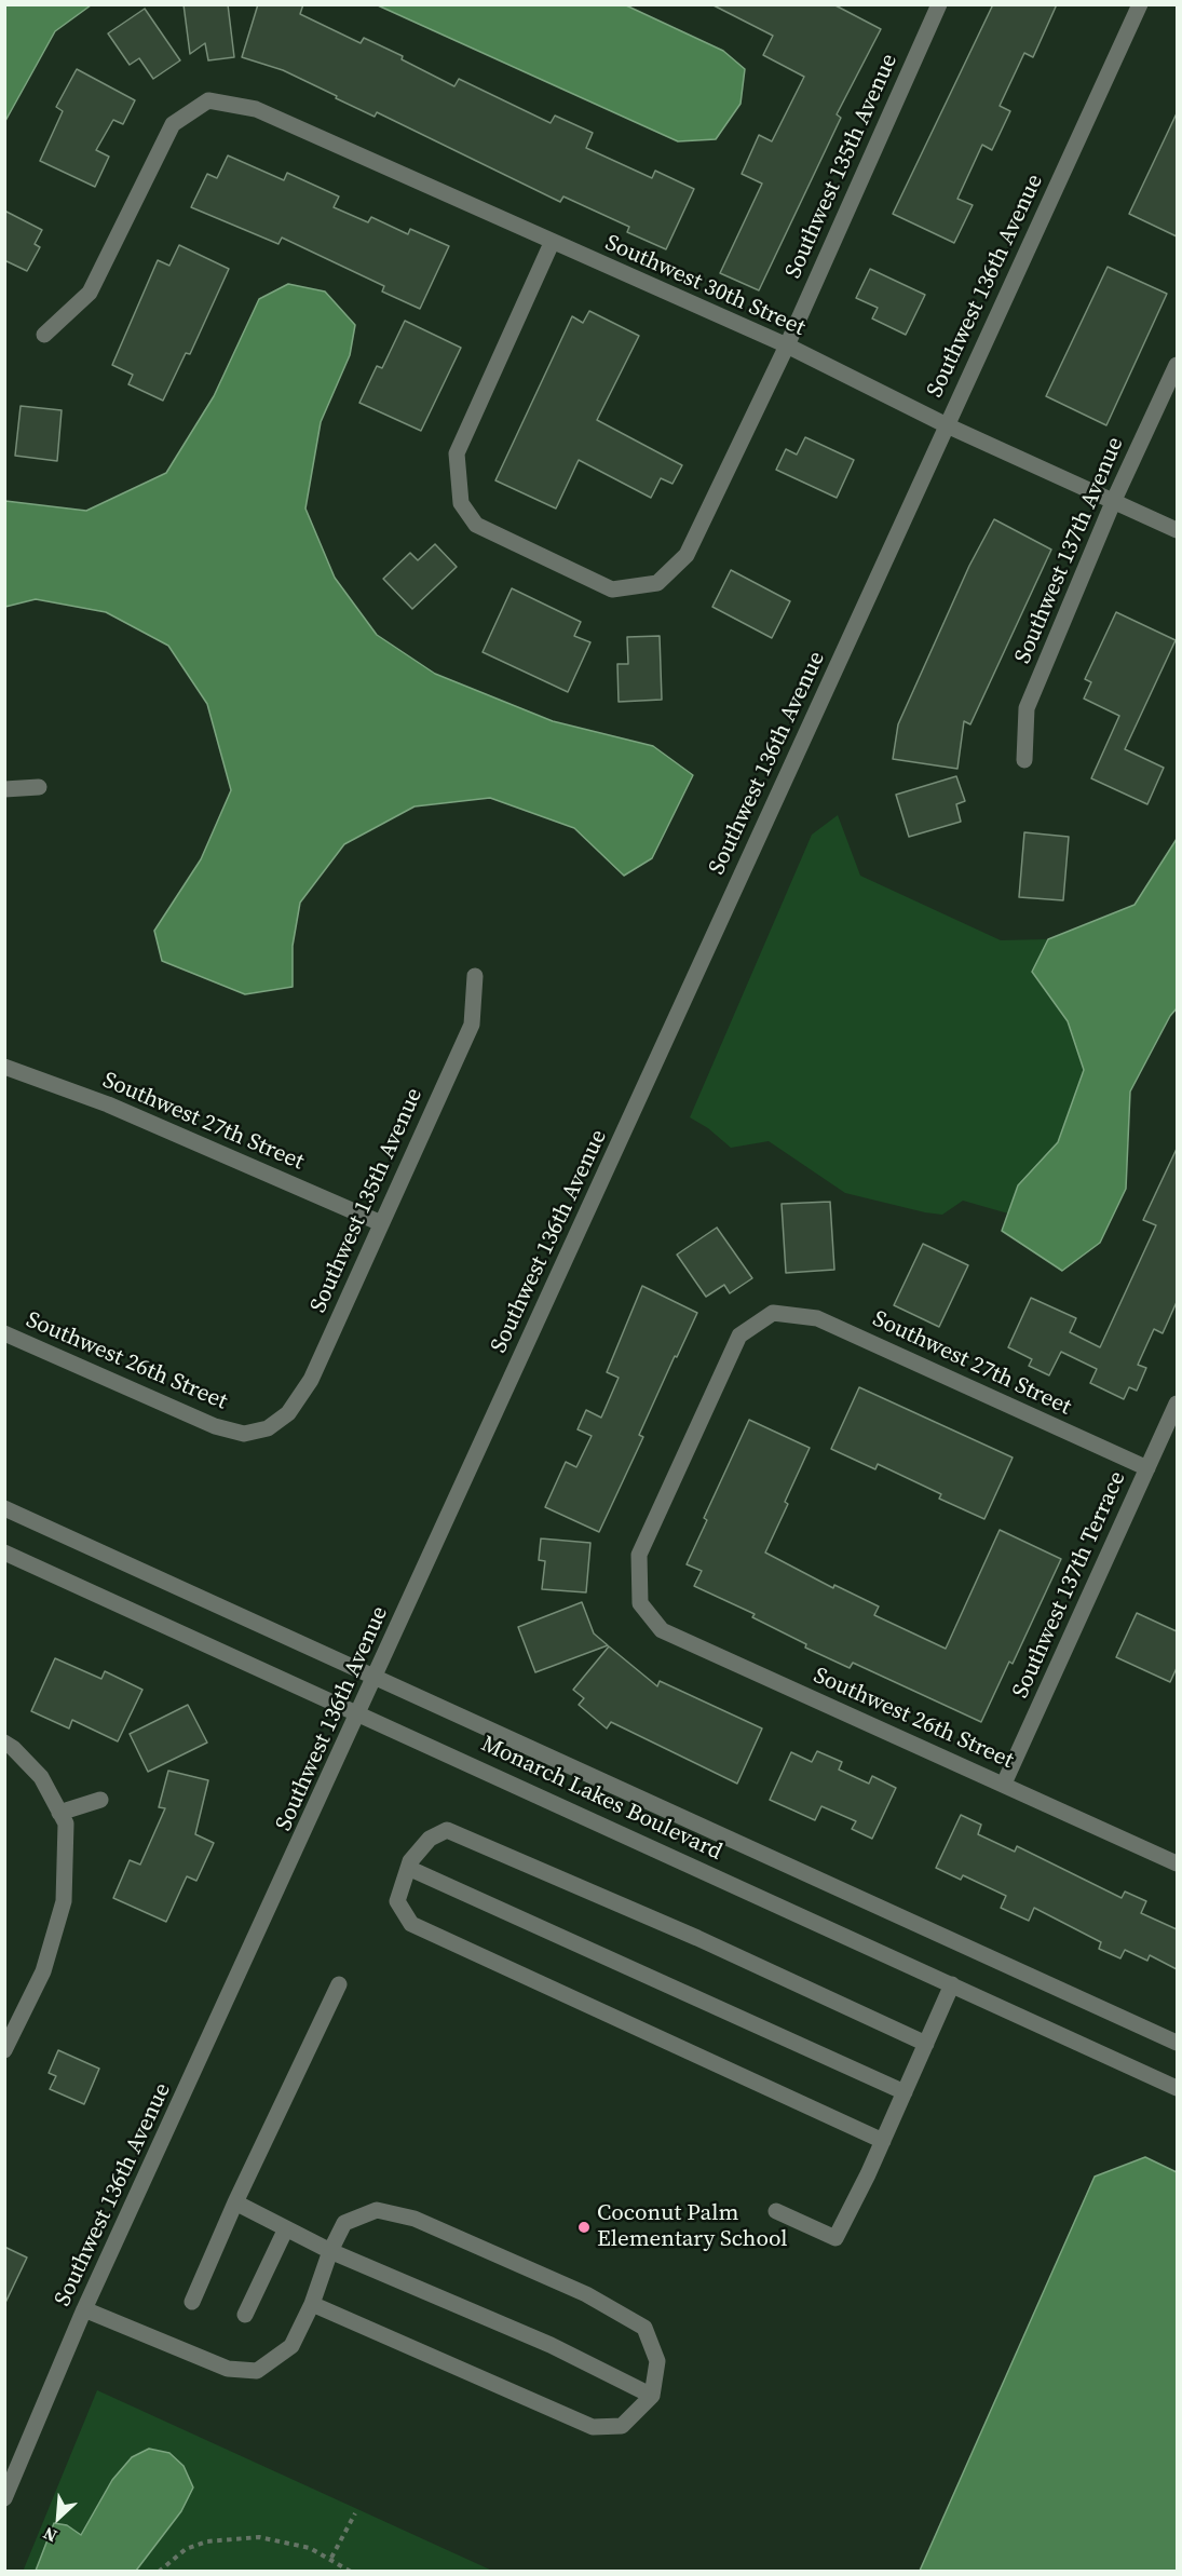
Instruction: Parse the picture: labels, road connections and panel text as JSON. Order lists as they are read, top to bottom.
{
  "streets": {
    "street": [
      "Southwest 135th Avenue",
      "Southwest 30th Street",
      "Southwest 136th Avenue",
      "Southwest 137th Avenue",
      "Southwest 27th Street",
      "Southwest 26th Street",
      "Southwest 137th Terrace",
      "Monarch Lakes Boulevard"
    ]
  },
  "crossings": [
    ["Southwest 135th Avenue", "Southwest 30th Street"],
    ["Southwest 135th Avenue", "Southwest 27th Street"],
    ["Southwest 135th Avenue", "Southwest 26th Street"],
    ["Southwest 30th Street", "Southwest 136th Avenue"],
    ["Southwest 30th Street", "Southwest 137th Avenue"],
    ["Southwest 136th Avenue", "Monarch Lakes Boulevard"],
    ["Southwest 27th Street", "Southwest 26th Street"],
    ["Southwest 27th Street", "Southwest 137th Terrace"],
    ["Southwest 26th Street", "Southwest 137th Terrace"]
  ],
  "places": ["Coconut Palm Elementary School"],
  "north": "bottom left"
}
